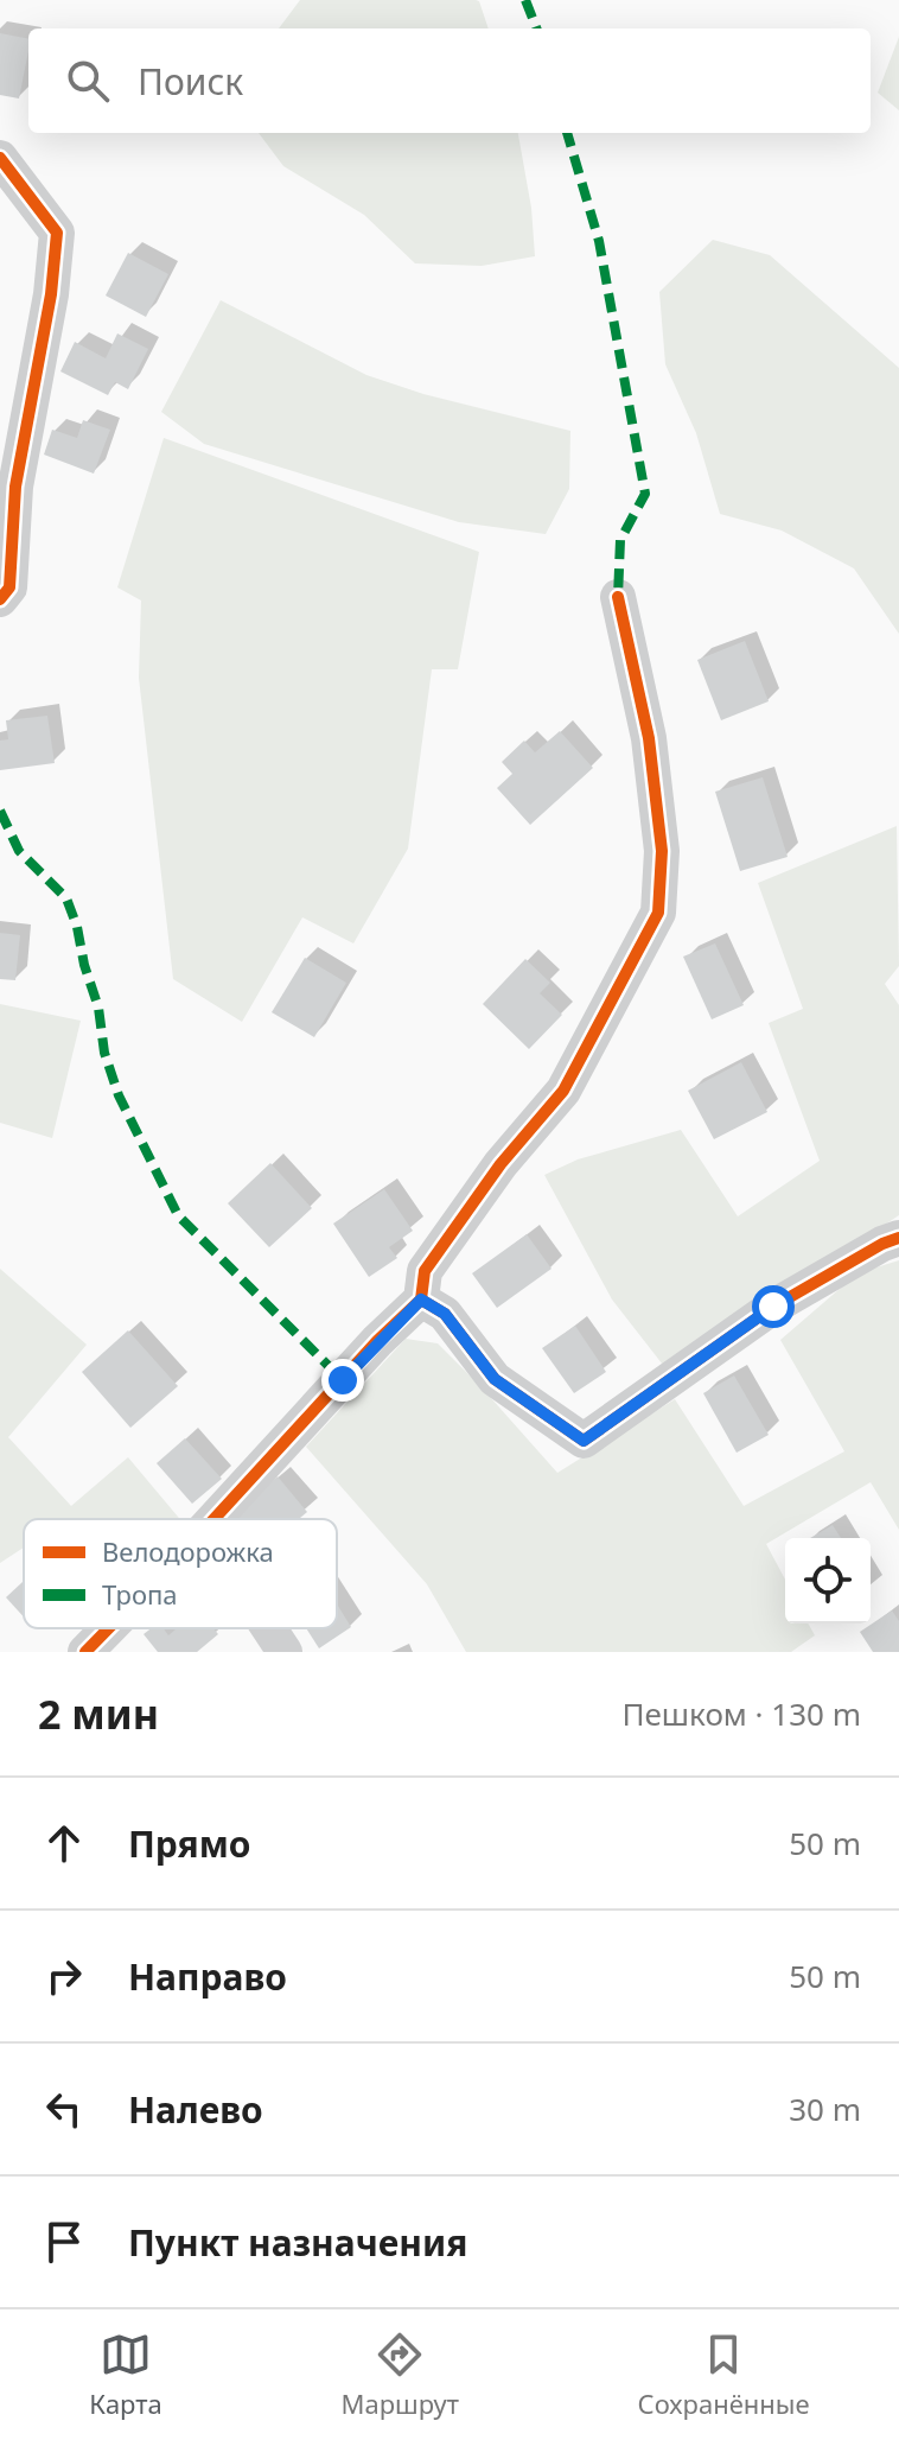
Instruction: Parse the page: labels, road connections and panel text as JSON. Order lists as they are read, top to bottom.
{
  "legend": ["Велодорожка", "Тропа"],
  "page": {
    "search": "Поиск",
    "heading": ["2 мин", "Пешком · 130 m"],
    "list": [
      ["Прямо", "50 m"],
      ["Направо", "50 m"],
      ["Налево", "30 m"],
      "Пункт назначения"
    ],
    "nav": ["Карта", "Маршрут", "Сохранённые"]
  }
}
